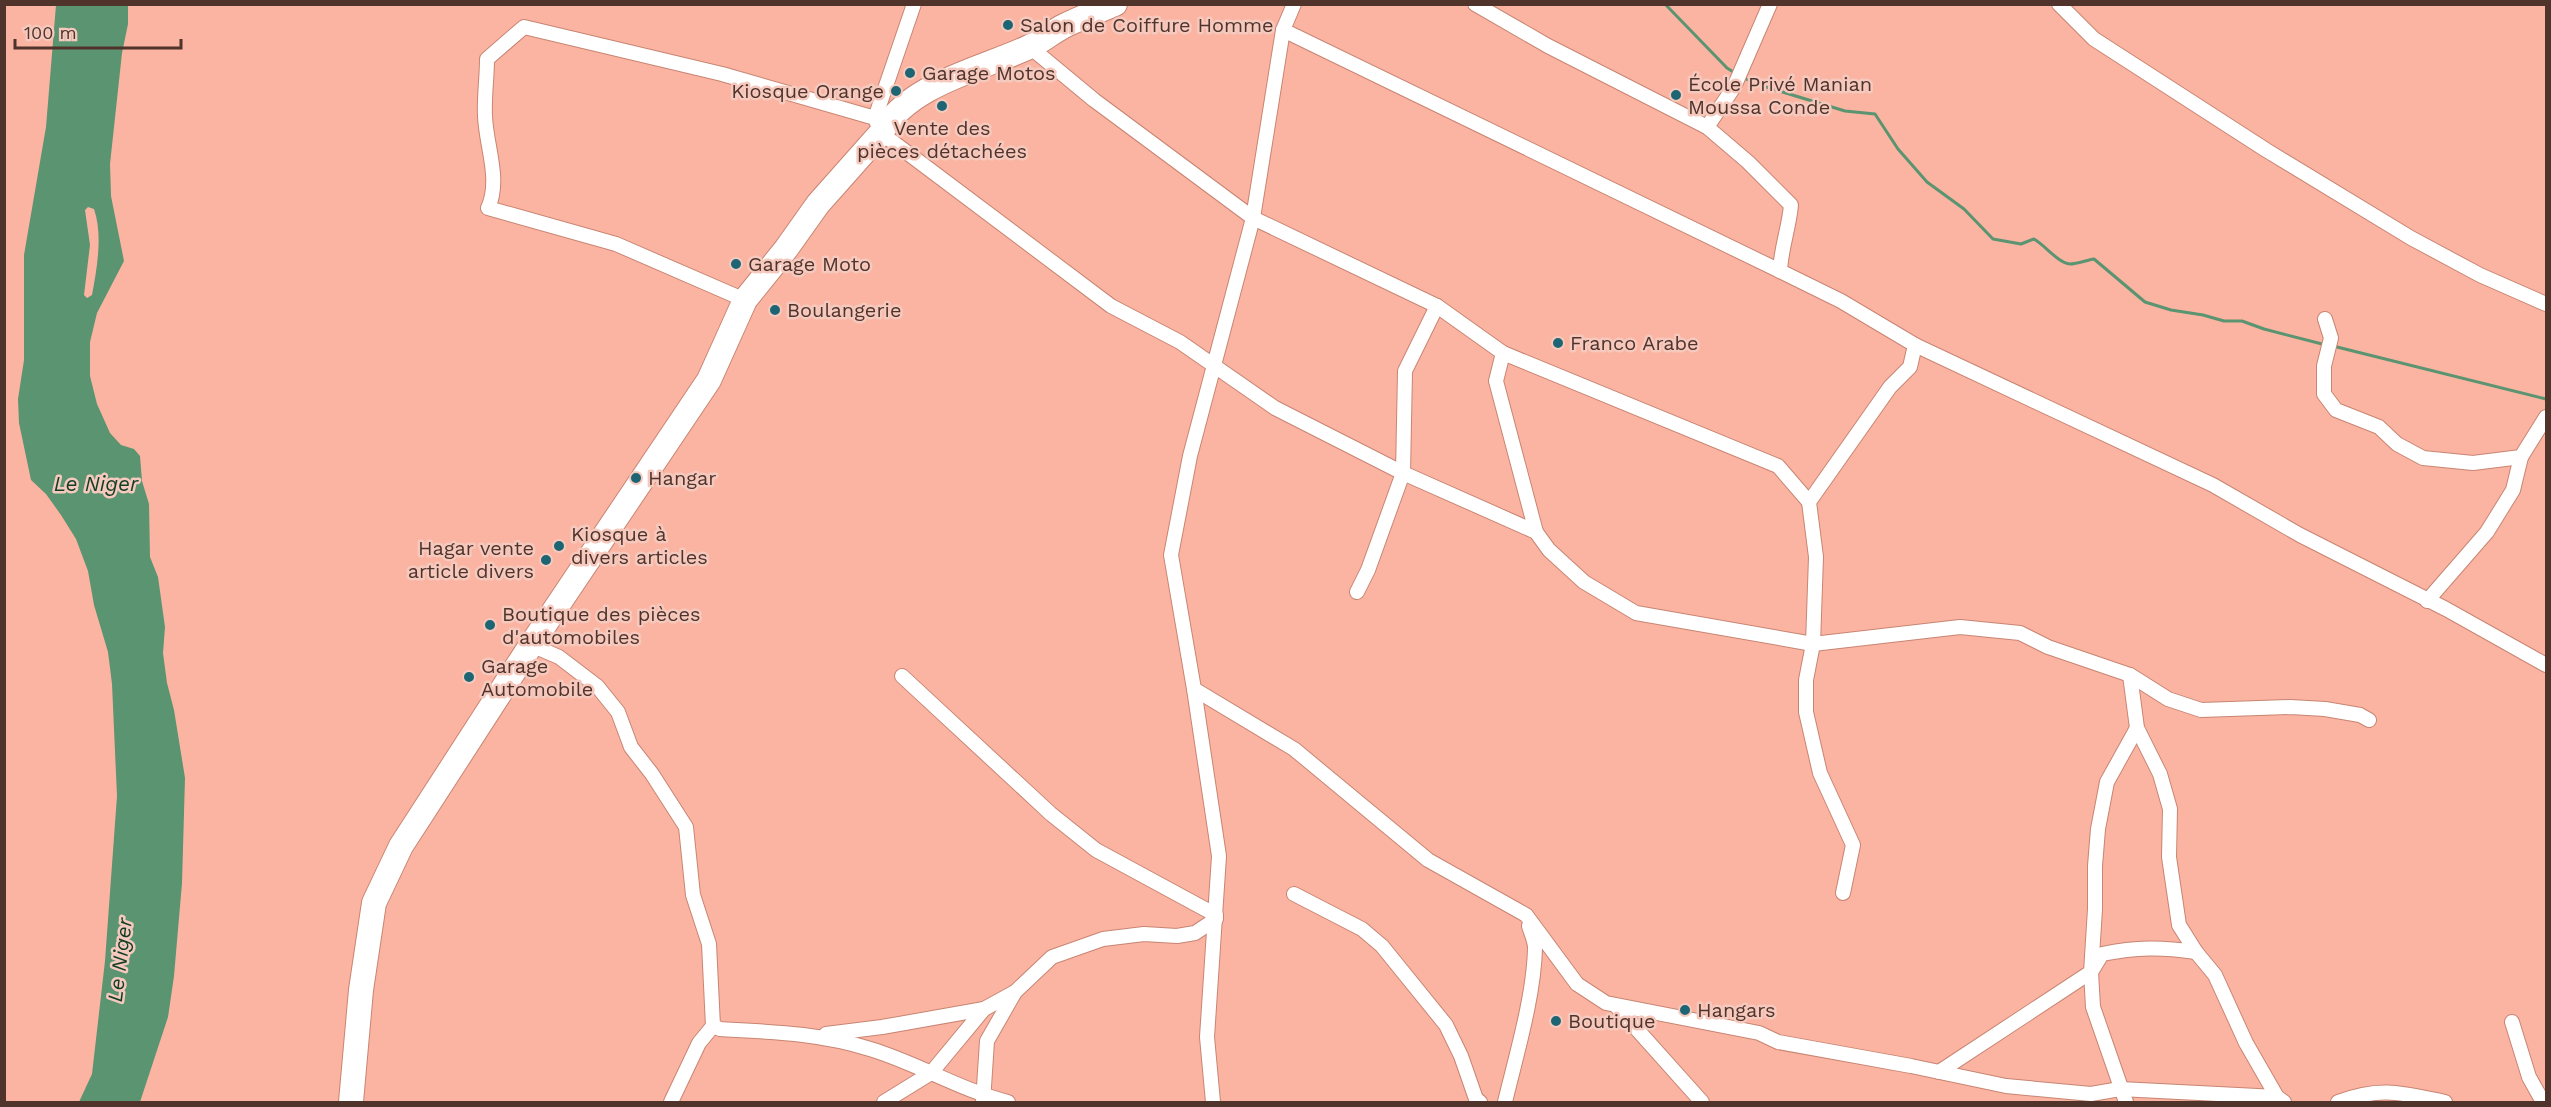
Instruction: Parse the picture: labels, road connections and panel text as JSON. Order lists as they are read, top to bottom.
{
  "water": ["Le Niger"],
  "places": [
    "Salon de Coiffure Homme",
    "Garage Motos",
    "Kiosque Orange",
    "École Privé Manian Moussa Conde",
    "Vente des pièces détachées",
    "Garage Moto",
    "Boulangerie",
    "Franco Arabe",
    "Hangar",
    "Kiosque à divers articles",
    "Hagar vente article divers",
    "Boutique des pièces d'automobiles",
    "Garage Automobile",
    "Hangars",
    "Boutique"
  ],
  "scale_bar": "100 m"
}
